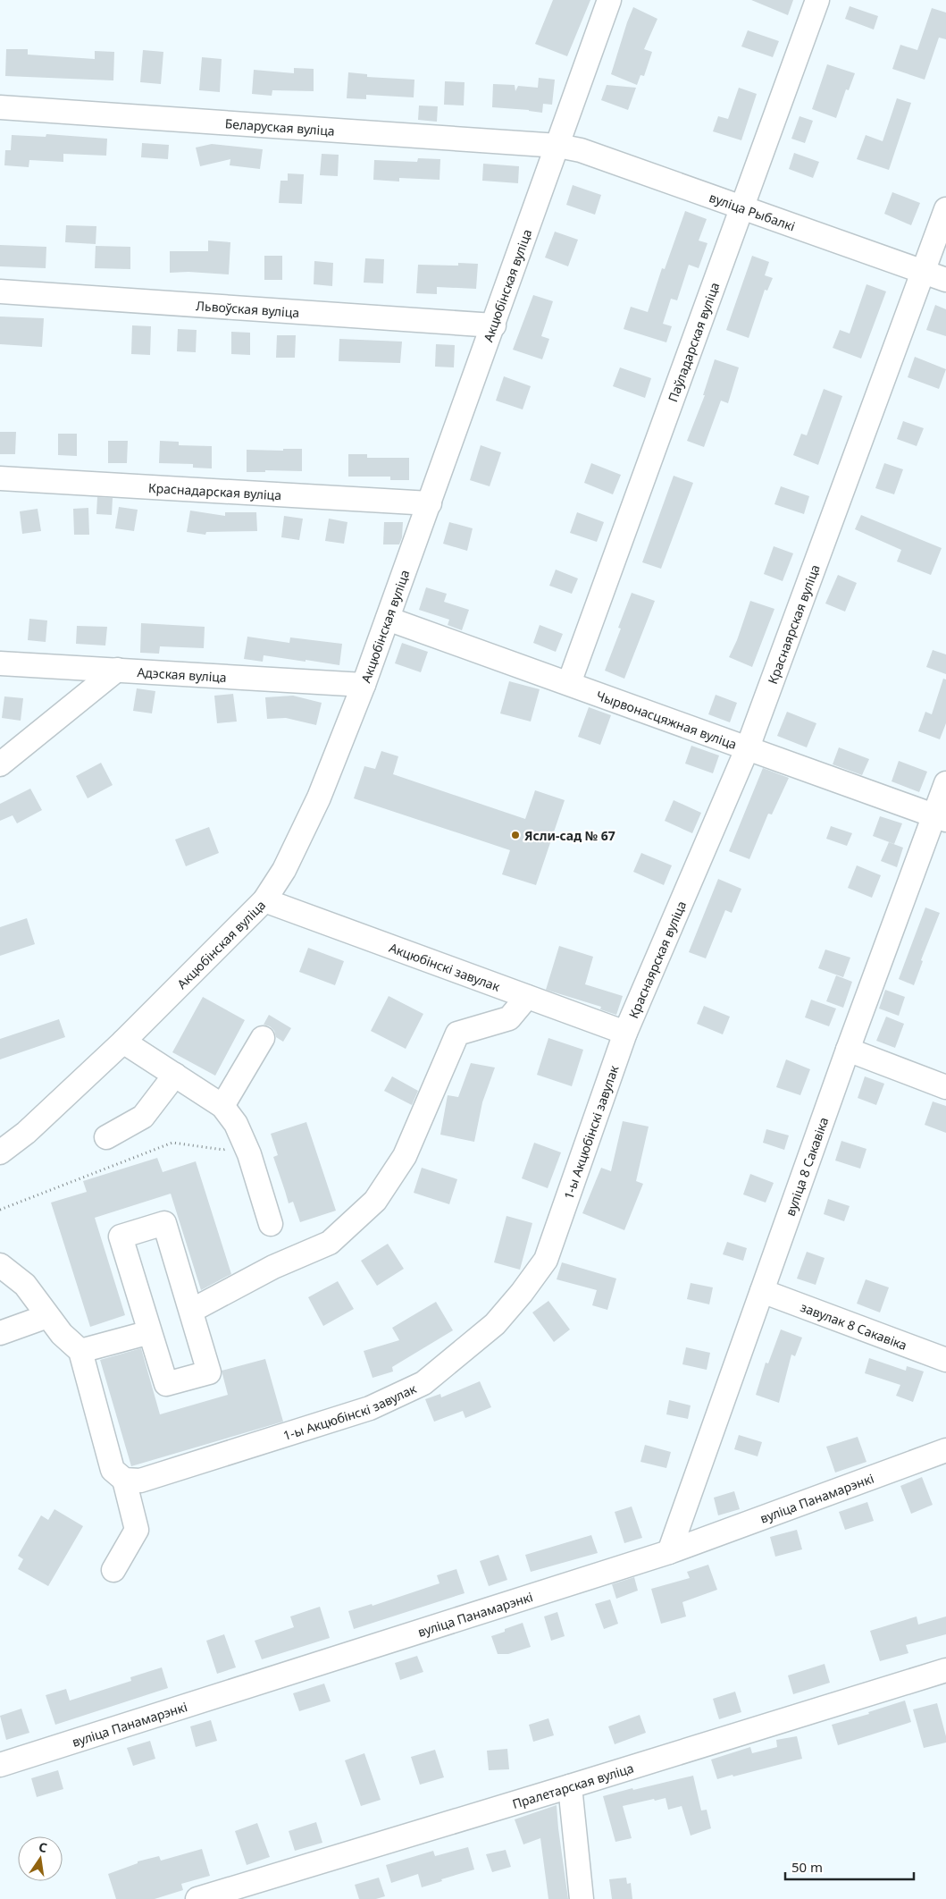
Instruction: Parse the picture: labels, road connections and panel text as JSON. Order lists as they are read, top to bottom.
{
  "streets": {
    "street": [
      "Беларуская вуліца",
      "вуліца Рыбалкі",
      "Акцюбінская вуліца",
      "Львоўская вуліца",
      "Паўладарская вуліца",
      "Краснадарская вуліца",
      "Краснаярская вуліца",
      "Адэская вуліца",
      "Чырвонасцяжная вуліца",
      "Акцюбінскі завулак",
      "1-ы Акцюбінскі завулак",
      "вуліца 8 Сакавіка",
      "завулак 8 Сакавіка",
      "вуліца Панамарэнкі",
      "Пралетарская вуліца"
    ]
  },
  "crossings": [
    ["Беларуская вуліца", "вуліца Рыбалкі"],
    ["Беларуская вуліца", "Акцюбінская вуліца"],
    ["вуліца Рыбалкі", "Акцюбінская вуліца"],
    ["вуліца Рыбалкі", "Паўладарская вуліца"],
    ["вуліца Рыбалкі", "Краснаярская вуліца"],
    ["Акцюбінская вуліца", "Львоўская вуліца"],
    ["Акцюбінская вуліца", "Краснадарская вуліца"],
    ["Акцюбінская вуліца", "Адэская вуліца"],
    ["Акцюбінская вуліца", "Чырвонасцяжная вуліца"],
    ["Акцюбінская вуліца", "Акцюбінскі завулак"],
    ["Паўладарская вуліца", "Чырвонасцяжная вуліца"],
    ["Краснаярская вуліца", "Чырвонасцяжная вуліца"],
    ["Краснаярская вуліца", "Акцюбінскі завулак"],
    ["Краснаярская вуліца", "1-ы Акцюбінскі завулак"],
    ["Чырвонасцяжная вуліца", "вуліца 8 Сакавіка"],
    ["Акцюбінскі завулак", "1-ы Акцюбінскі завулак"],
    ["вуліца 8 Сакавіка", "завулак 8 Сакавіка"],
    ["вуліца 8 Сакавіка", "вуліца Панамарэнкі"]
  ],
  "places": ["Ясли-сад № 67"],
  "scale_bar": "50 m",
  "north": "top"
}
